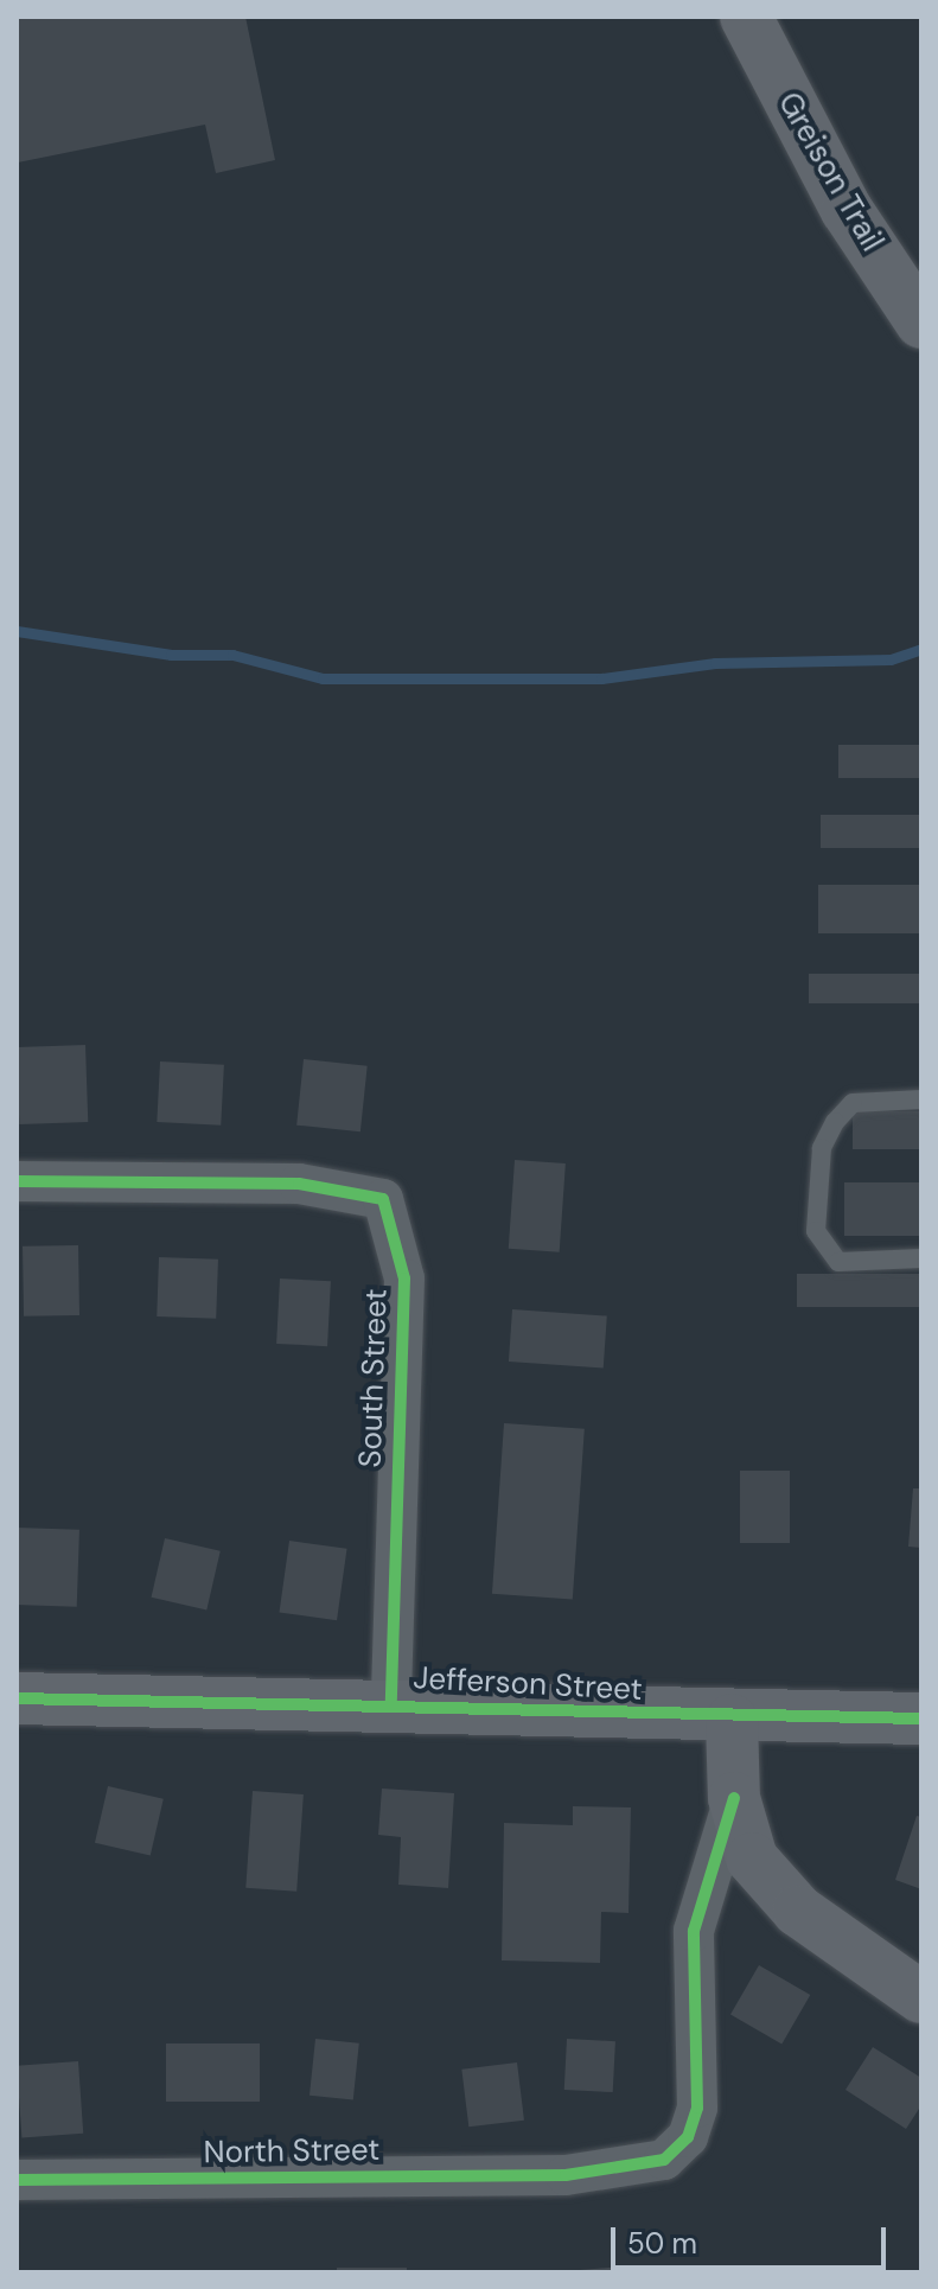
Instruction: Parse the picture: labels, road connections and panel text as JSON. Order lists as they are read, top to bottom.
{
  "streets": {
    "street": [
      "Greison Trail",
      "South Street",
      "Jefferson Street",
      "North Street"
    ]
  },
  "crossings": [
    ["South Street", "Jefferson Street"]
  ],
  "scale_bar": "50 m"
}
